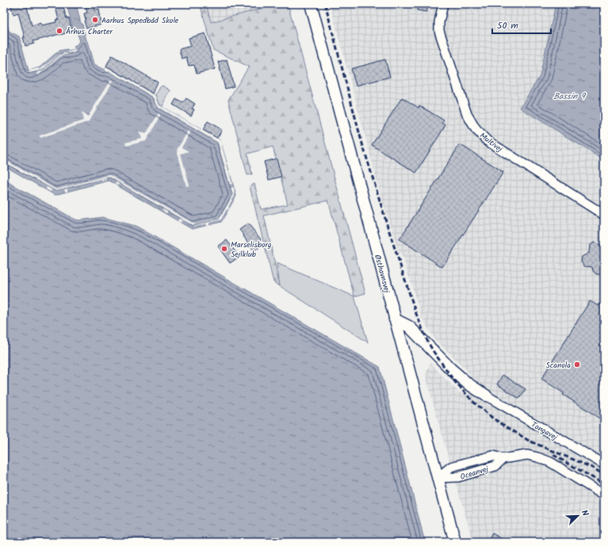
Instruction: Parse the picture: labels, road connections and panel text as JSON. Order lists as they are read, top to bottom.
{
  "streets": {
    "street": [
      "Multivej",
      "Østhavnsvej",
      "Tongavej",
      "Oceanvej"
    ]
  },
  "crossings": [
    ["Østhavnsvej", "Oceanvej"]
  ],
  "water": ["Bassin 9"],
  "places": [
    "Aarhus Sppedbåd Skole",
    "Århus Charter",
    "Marselisborg Sejlklub",
    "Scanola"
  ],
  "scale_bar": "50 m",
  "north": "top right"
}
